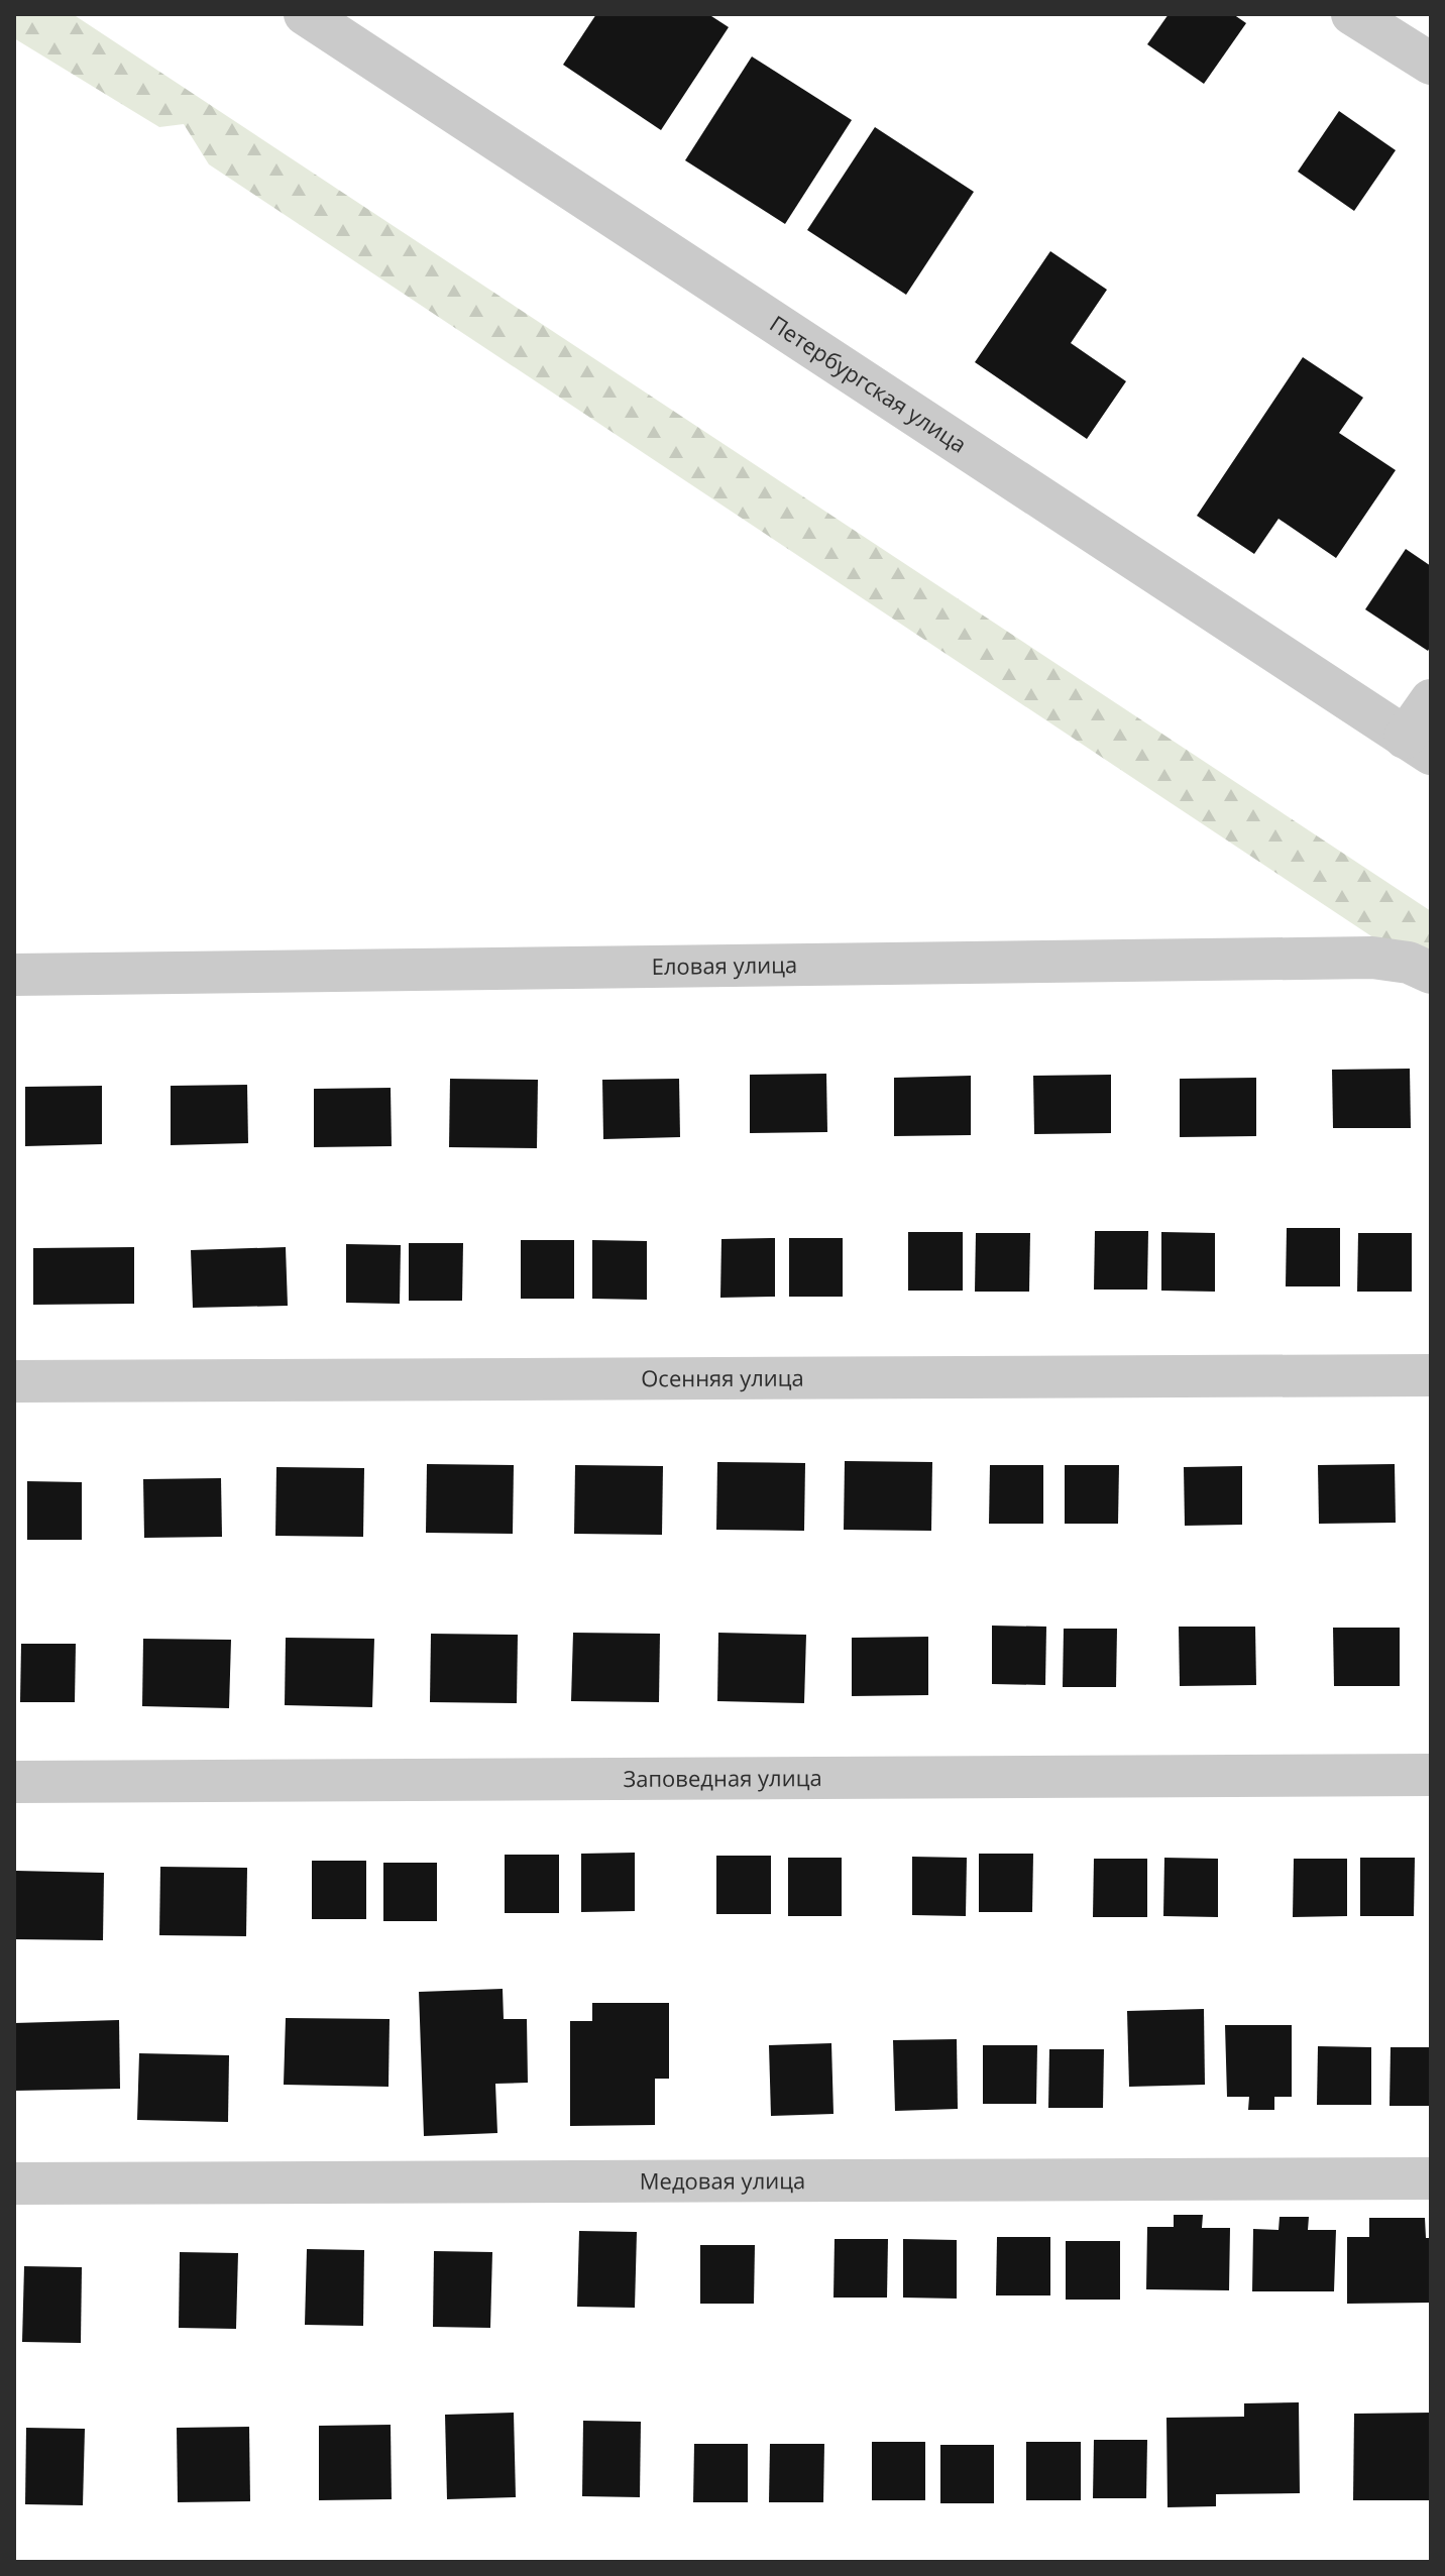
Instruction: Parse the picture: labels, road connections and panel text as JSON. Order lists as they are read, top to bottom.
{
  "streets": {
    "street": [
      "Петербургская улица",
      "Еловая улица",
      "Осенняя улица",
      "Заповедная улица",
      "Медовая улица"
    ]
  }
}
